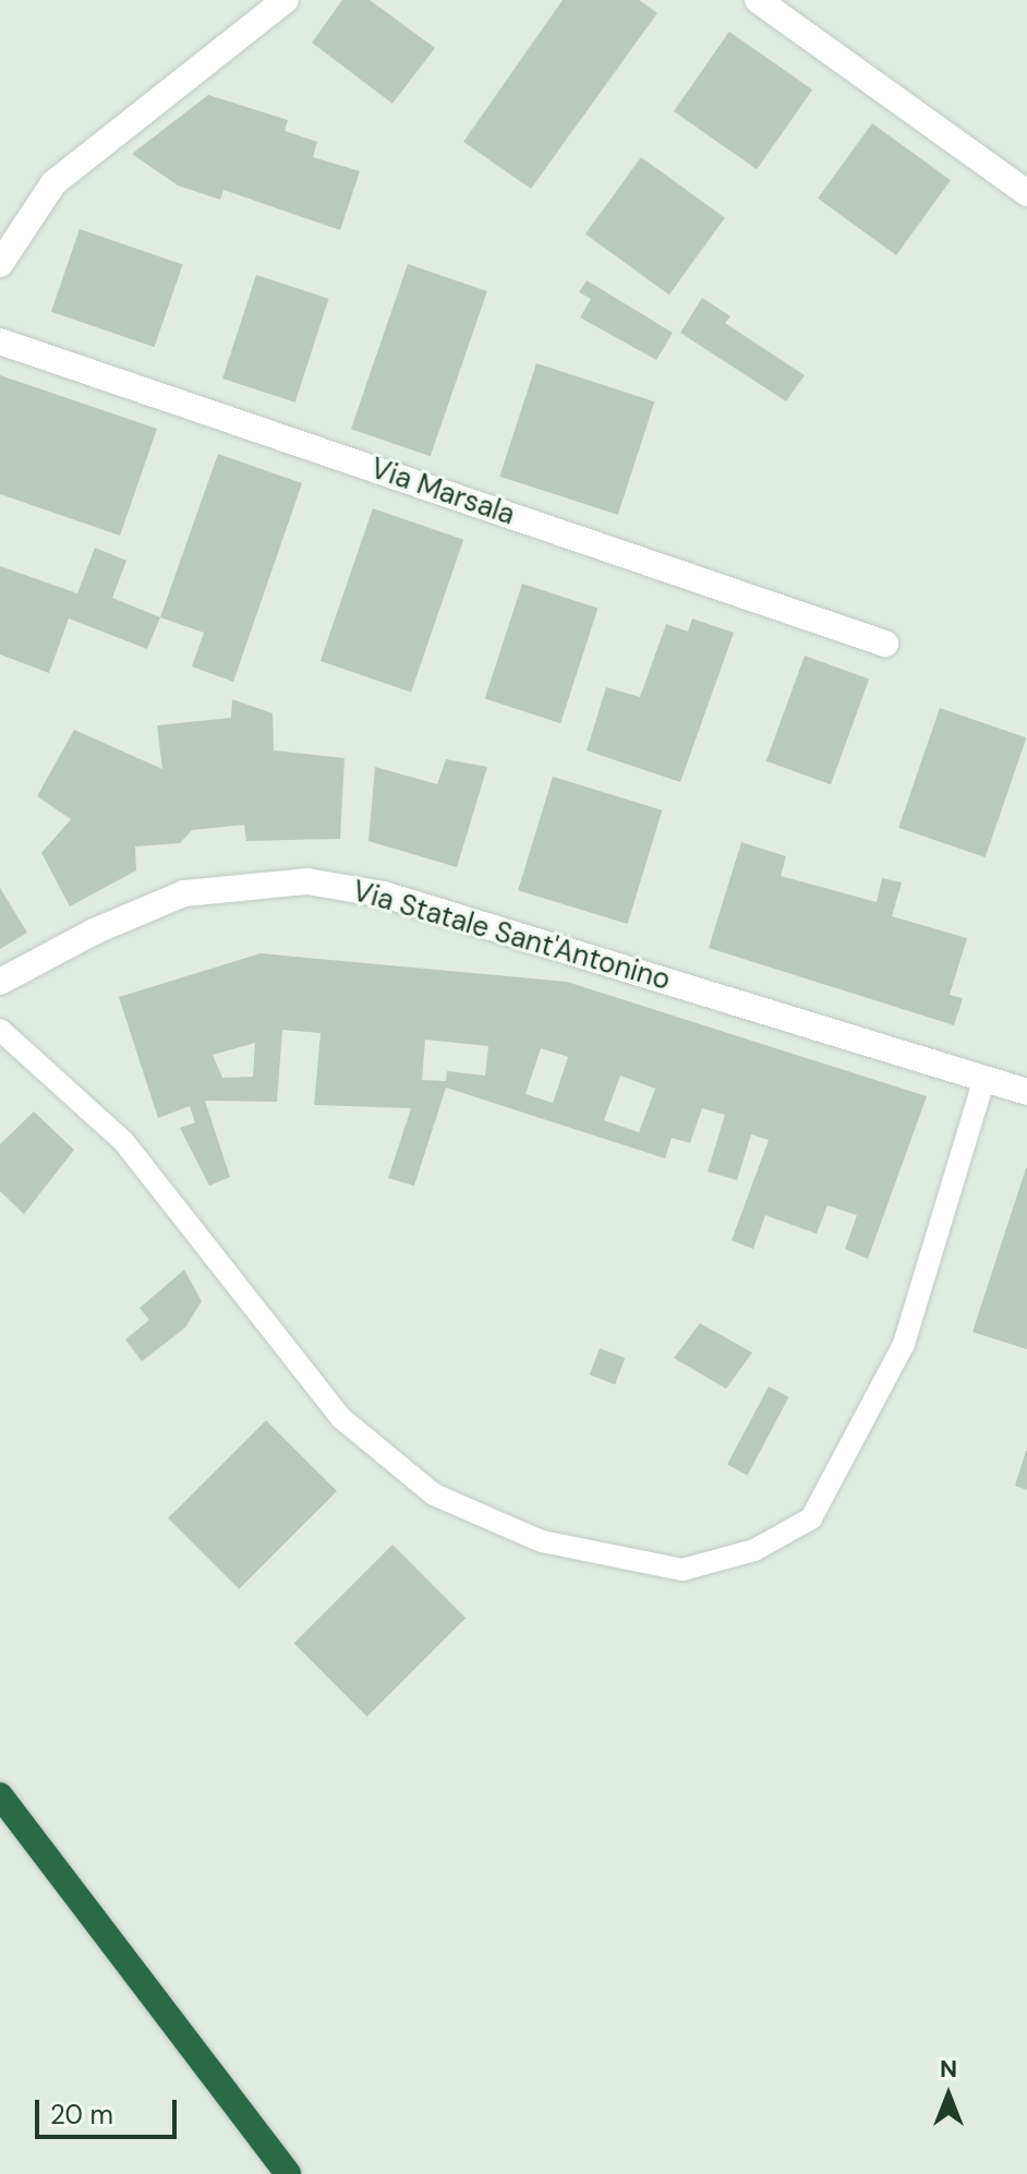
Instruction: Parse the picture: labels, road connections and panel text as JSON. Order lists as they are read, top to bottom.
{
  "streets": {
    "street": ["Via Marsala", "Via Statale Sant'Antonino"]
  },
  "scale_bar": "20 m",
  "north": "top"
}
